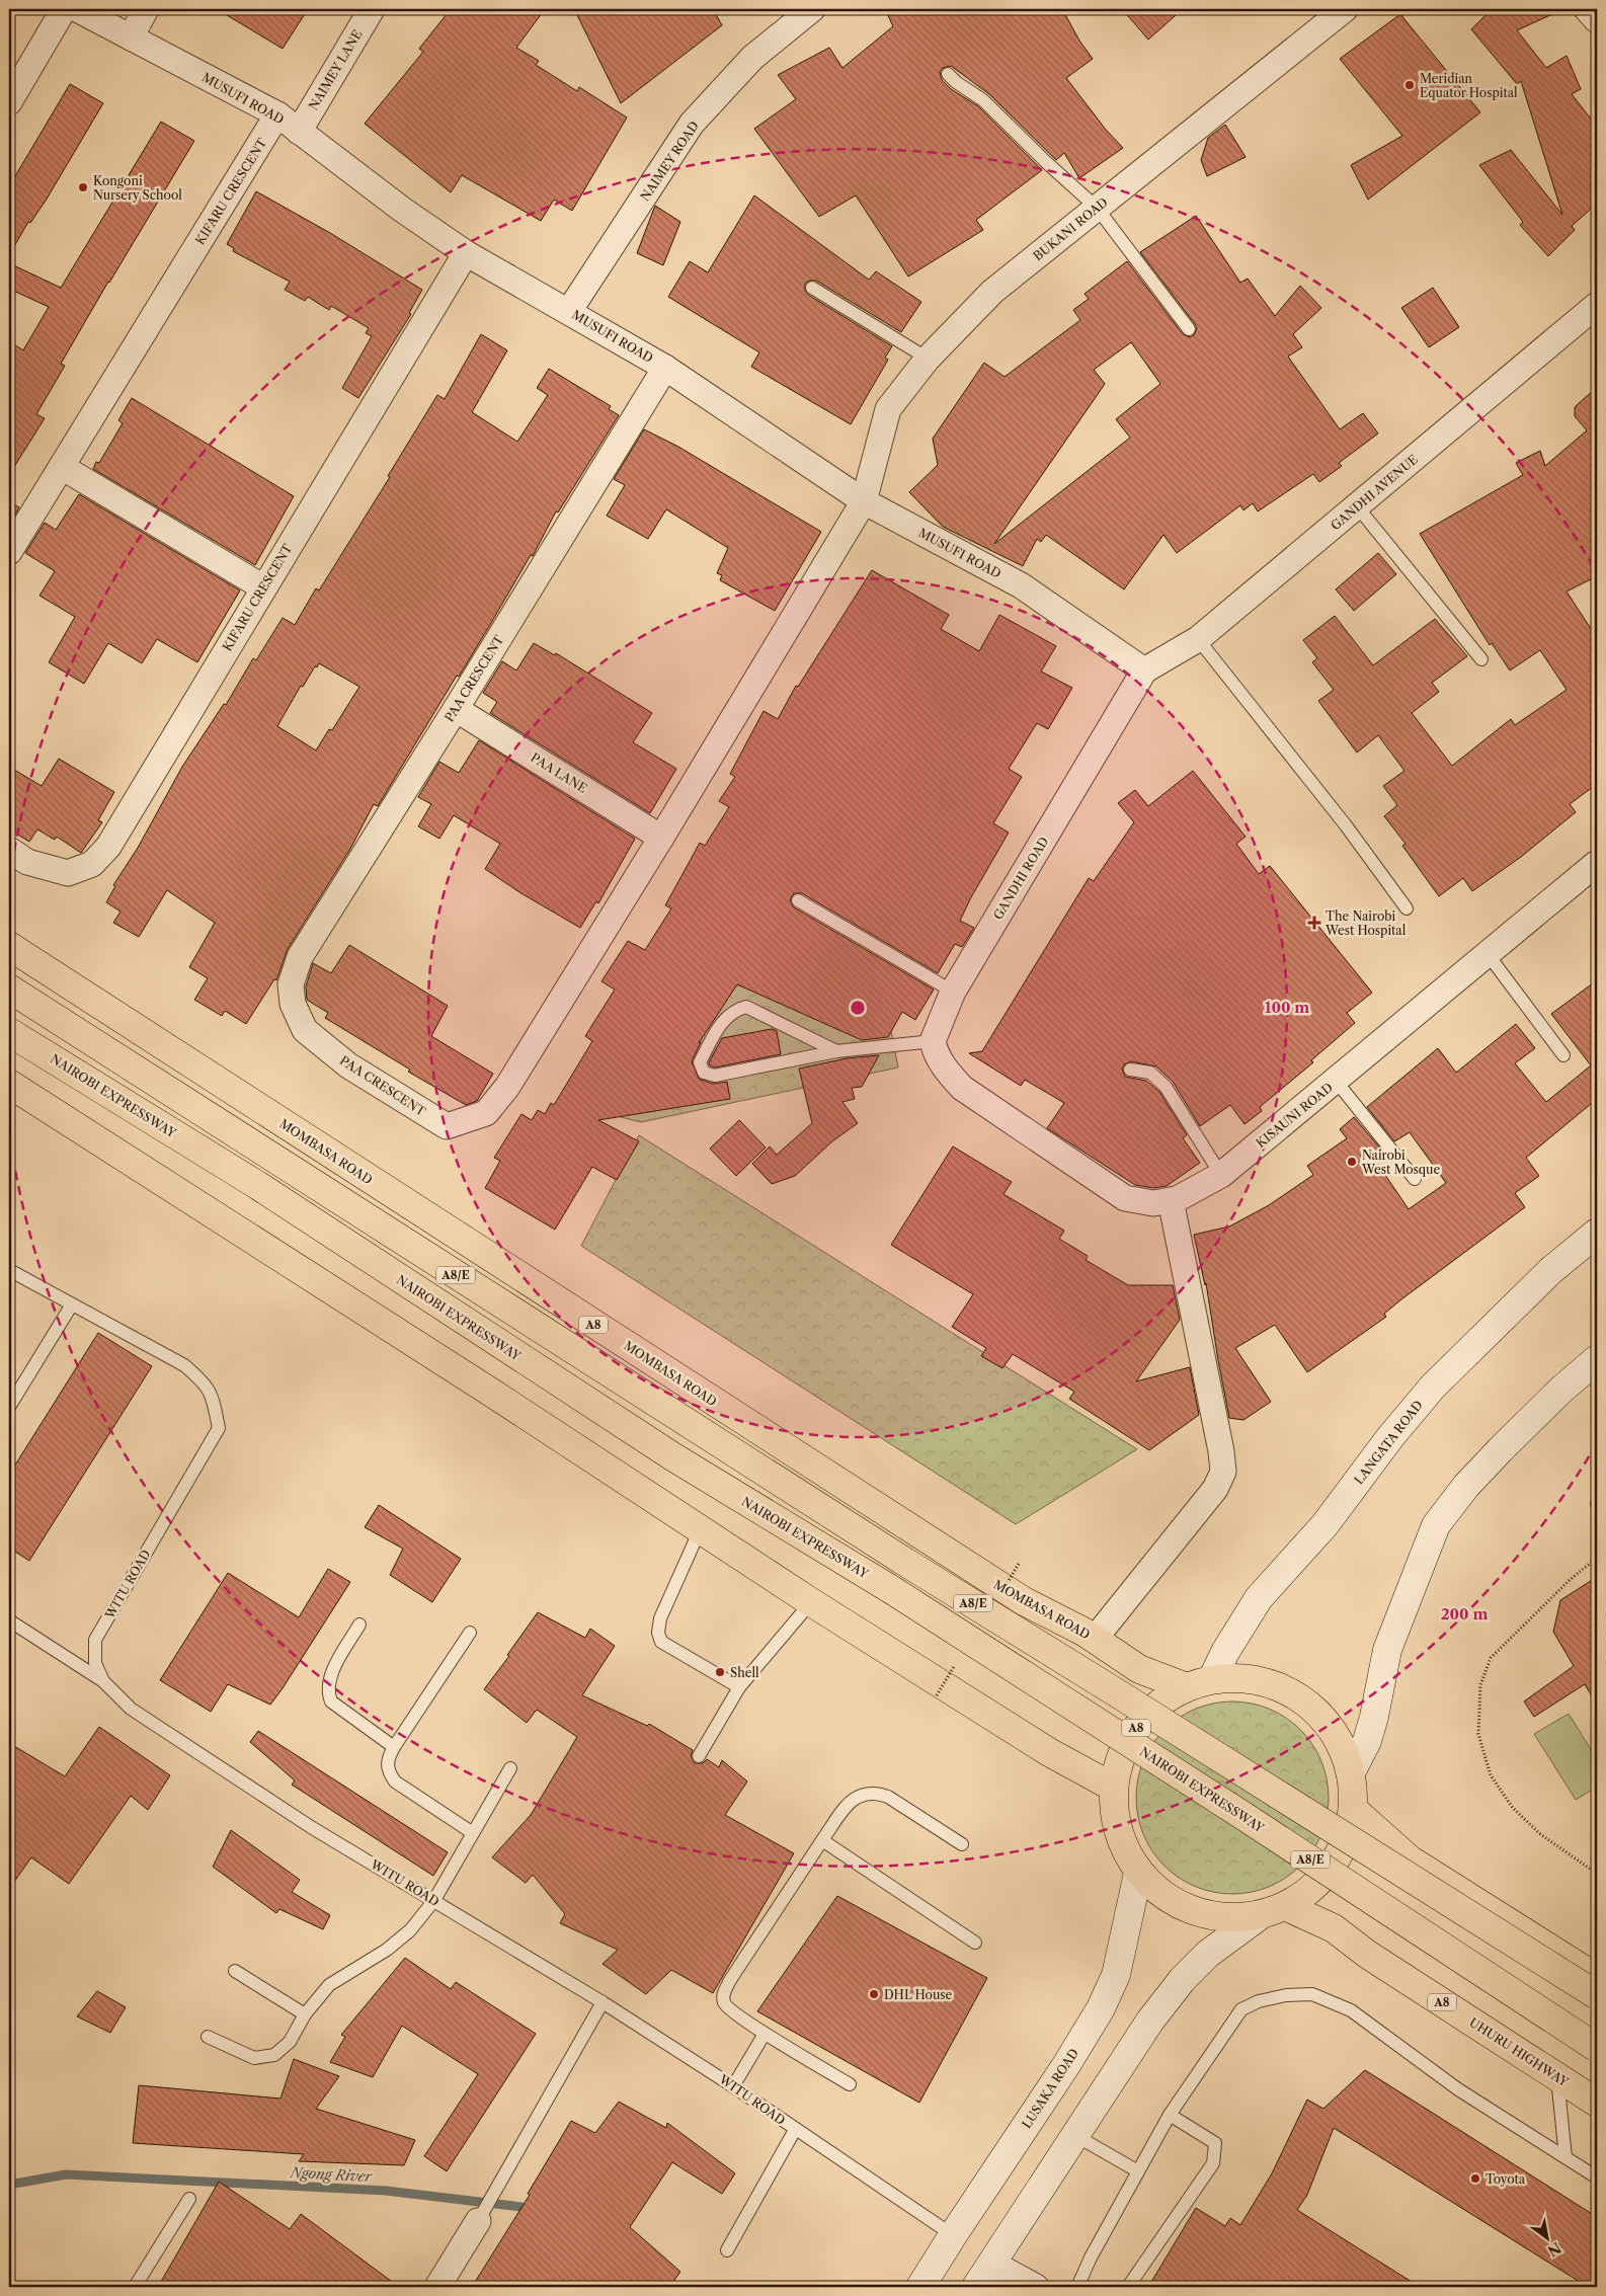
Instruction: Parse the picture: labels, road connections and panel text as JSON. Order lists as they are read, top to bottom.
{
  "streets": {
    "highway": [
      "NAIROBI EXPRESSWAY",
      "MOMBASA ROAD",
      "A8/E",
      "A8",
      "UHURU HIGHWAY"
    ],
    "main road": ["LANGATA ROAD", "LUSAKA ROAD"],
    "street": [
      "NAIMEY LANE",
      "MUSUFI ROAD",
      "NAIMEY ROAD",
      "KIFARU CRESCENT",
      "BUKANI ROAD",
      "GANDHI AVENUE",
      "PAA CRESCENT",
      "PAA LANE",
      "GANDHI ROAD",
      "KISAUNI ROAD"
    ],
    "lane": ["WITU ROAD"]
  },
  "crossings": [
    ["NAIMEY LANE", "MUSUFI ROAD"],
    ["MUSUFI ROAD", "NAIMEY ROAD"],
    ["MUSUFI ROAD", "KIFARU CRESCENT"],
    ["MUSUFI ROAD", "BUKANI ROAD"],
    ["MUSUFI ROAD", "GANDHI AVENUE"],
    ["MUSUFI ROAD", "PAA CRESCENT"],
    ["MUSUFI ROAD", "GANDHI ROAD"],
    ["BUKANI ROAD", "PAA CRESCENT"],
    ["GANDHI AVENUE", "GANDHI ROAD"],
    ["PAA CRESCENT", "PAA LANE"],
    ["GANDHI ROAD", "KISAUNI ROAD"],
    ["MOMBASA ROAD", "A8"],
    ["MOMBASA ROAD", "LANGATA ROAD"],
    ["A8", "LANGATA ROAD"],
    ["A8", "UHURU HIGHWAY"],
    ["A8", "LUSAKA ROAD"],
    ["WITU ROAD", "LUSAKA ROAD"]
  ],
  "water": ["Ngong River"],
  "places": {
    "other": [
      "Meridian Equator Hospital",
      "Kongoni Nursery School",
      "Nairobi West Mosque",
      "Shell",
      "DHL House",
      "Toyota"
    ],
    "health": ["The Nairobi West Hospital"]
  },
  "north": "bottom right",
  "rings": ["100 m", "200 m"]
}
